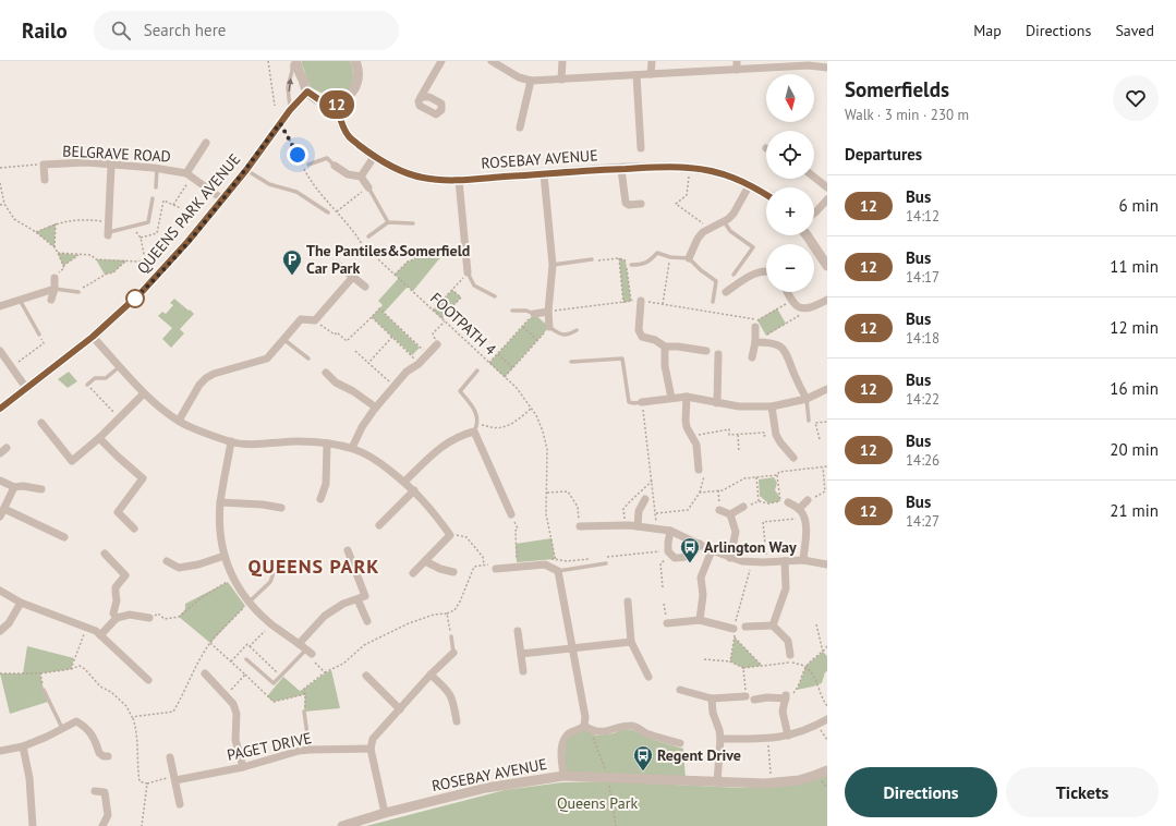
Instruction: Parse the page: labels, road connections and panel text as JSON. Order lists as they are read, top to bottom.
{
  "streets": {
    "street": [
      "BELGRAVE ROAD",
      "ROSEBAY AVENUE",
      "QUEENS PARK AVENUE",
      "PAGET DRIVE"
    ],
    "path": ["FOOTPATH 4"]
  },
  "crossings": [
    ["BELGRAVE ROAD", "QUEENS PARK AVENUE"],
    ["QUEENS PARK AVENUE", "FOOTPATH 4"]
  ],
  "districts": ["QUEENS PARK"],
  "parks": ["Queens Park"],
  "places": {
    "parking": ["The Pantiles&Somerfield Car Park"],
    "bus stop": ["Arlington Way", "Regent Drive"]
  },
  "lines": ["bus line 12"],
  "north": "bottom",
  "page": {
    "header": "Railo",
    "search": "Search here",
    "nav": ["Map", "Directions", "Saved"],
    "on_map": "12",
    "heading": [
      ["Somerfields", "Walk · 3 min · 230 m"],
      "Departures"
    ],
    "map_buttons": ["+", "−"],
    "list": [
      {
        "mark": "12",
        "name": "Bus",
        "note": "14:12",
        "value": "6 min"
      },
      {
        "mark": "12",
        "name": "Bus",
        "note": "14:17",
        "value": "11 min"
      },
      {
        "mark": "12",
        "name": "Bus",
        "note": "14:18",
        "value": "12 min"
      },
      {
        "mark": "12",
        "name": "Bus",
        "note": "14:22",
        "value": "16 min"
      },
      {
        "mark": "12",
        "name": "Bus",
        "note": "14:26",
        "value": "20 min"
      },
      {
        "mark": "12",
        "name": "Bus",
        "note": "14:27",
        "value": "21 min"
      }
    ],
    "buttons": ["Directions", "Tickets"]
  }
}
